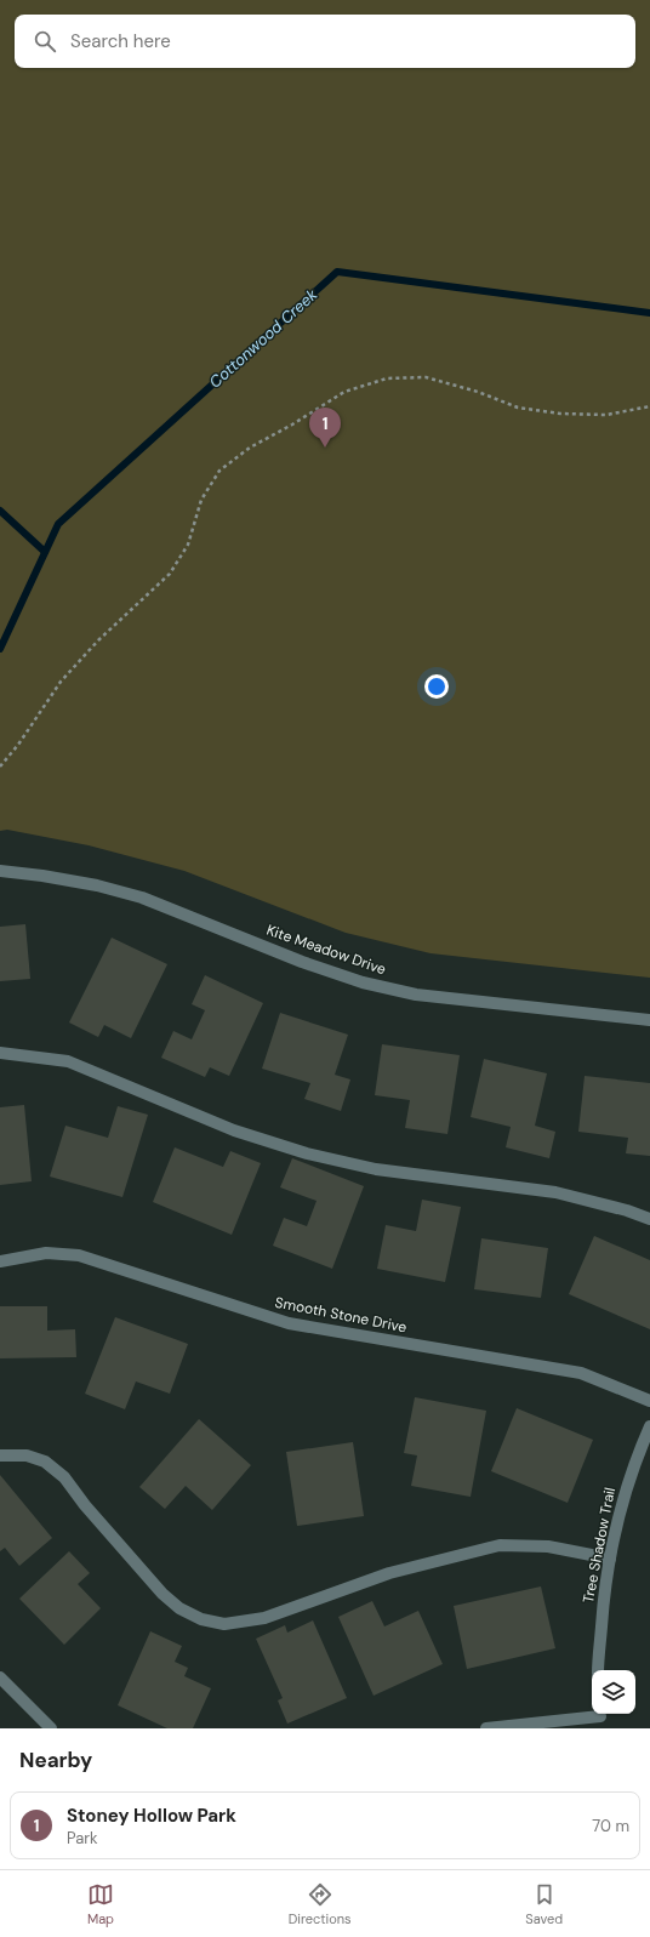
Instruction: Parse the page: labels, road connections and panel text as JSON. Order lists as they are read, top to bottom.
{
  "streets": {
    "street": ["Kite Meadow Drive", "Smooth Stone Drive", "Tree Shadow Trail"]
  },
  "water": ["Cottonwood Creek"],
  "page": {
    "search": "Search here",
    "pins": "1",
    "heading": "Nearby",
    "list": [
      {
        "mark": "1",
        "name": "Stoney Hollow Park",
        "note": "Park",
        "value": "70 m"
      }
    ],
    "nav": ["Map", "Directions", "Saved"]
  }
}
